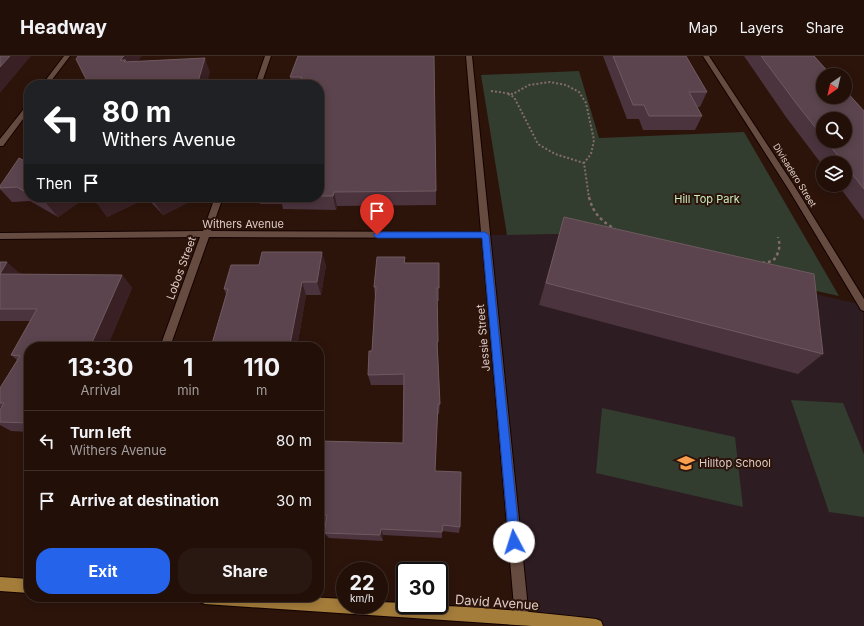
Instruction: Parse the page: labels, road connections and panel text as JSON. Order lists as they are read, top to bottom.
{
  "streets": {
    "main road": ["David Avenue"],
    "street": [
      "Divisadero Street",
      "Withers Avenue",
      "Lobos Street",
      "Jessie Street"
    ]
  },
  "crossings": [
    ["Withers Avenue", "Lobos Street"],
    ["Withers Avenue", "Jessie Street"],
    ["Jessie Street", "David Avenue"]
  ],
  "parks": ["Hill Top Park"],
  "places": {
    "school or university": ["Hilltop School"]
  },
  "north": "bottom left",
  "page": {
    "header": "Headway",
    "nav": ["Map", "Layers", "Share"],
    "turn": ["80 m", "Withers Avenue"],
    "then": "Then",
    "eta": [
      "13:30",
      "Arrival",
      "1",
      "min",
      "110",
      "m"
    ],
    "list": [
      {
        "name": "Turn left",
        "note": "Withers Avenue",
        "value": "80 m"
      },
      {
        "name": "Arrive at destination",
        "value": "30 m"
      }
    ],
    "buttons": ["Exit", "Share"],
    "speed": "22 km/h",
    "limit": "30"
  }
}
